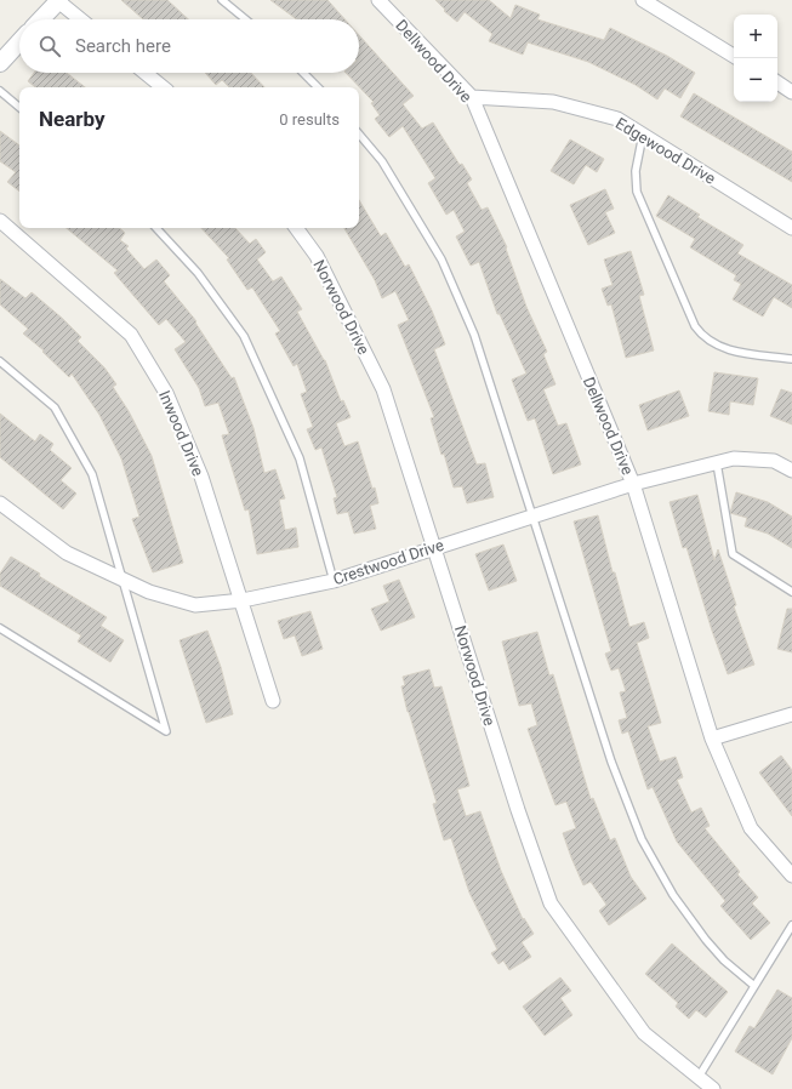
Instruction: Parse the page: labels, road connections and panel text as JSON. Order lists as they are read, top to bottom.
{
  "streets": {
    "street": [
      "Dellwood Drive",
      "Edgewood Drive",
      "Norwood Drive",
      "Inwood Drive",
      "Crestwood Drive"
    ]
  },
  "crossings": [
    ["Dellwood Drive", "Edgewood Drive"],
    ["Dellwood Drive", "Crestwood Drive"],
    ["Norwood Drive", "Crestwood Drive"],
    ["Inwood Drive", "Crestwood Drive"]
  ],
  "page": {
    "map_buttons": ["+", "−"],
    "search": "Search here",
    "heading": ["Nearby", "0 results"]
  }
}
